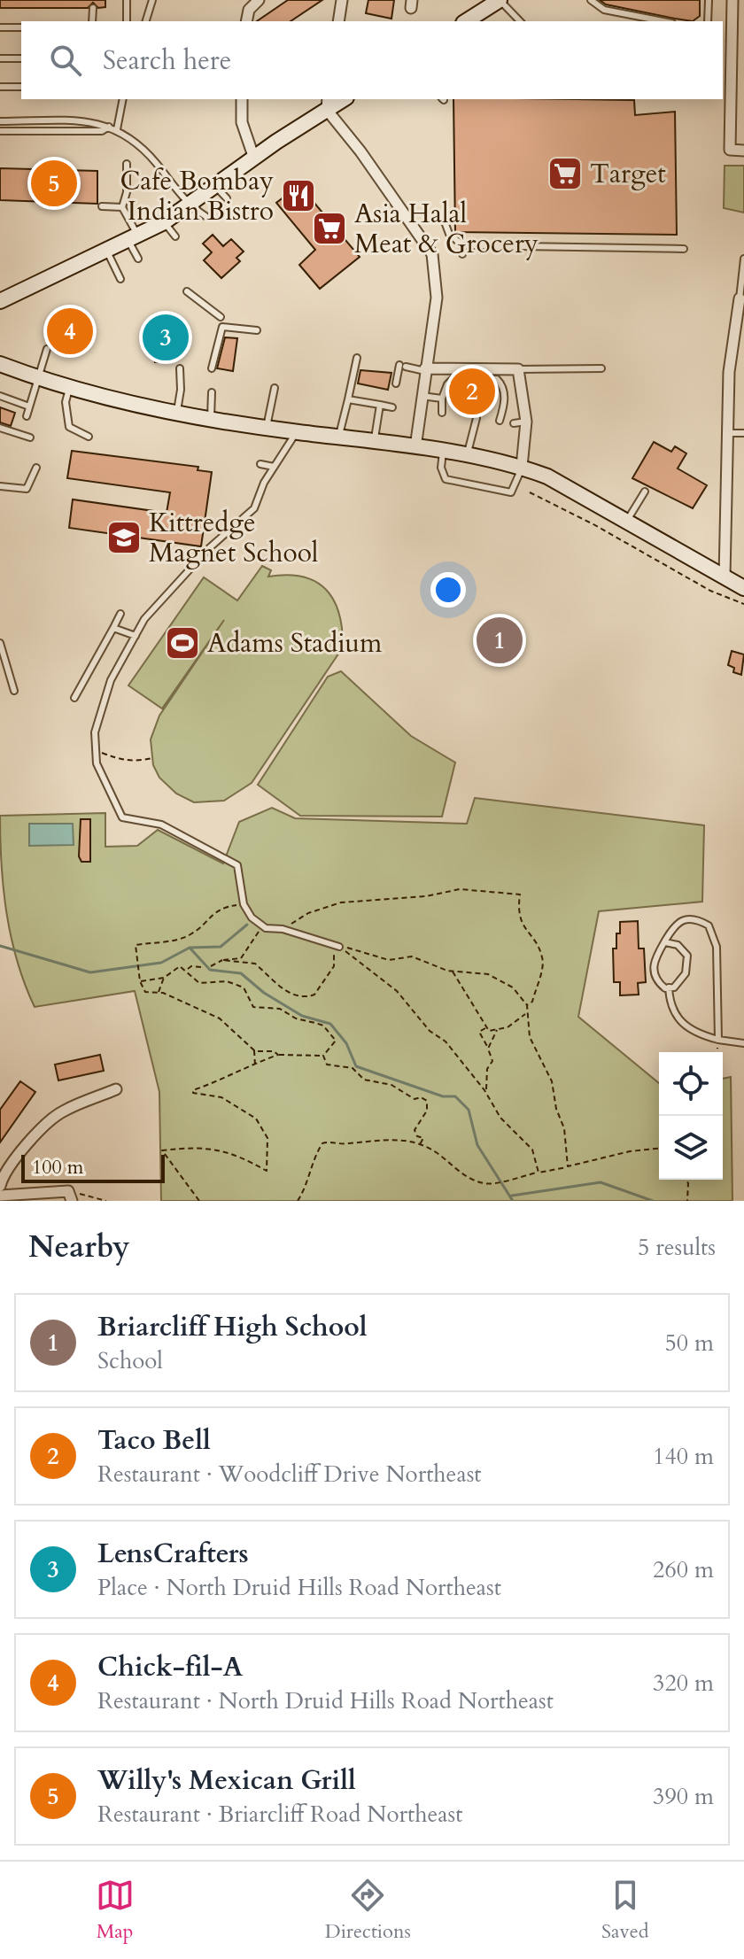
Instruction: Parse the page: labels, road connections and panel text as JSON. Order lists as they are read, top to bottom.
{
  "places": {
    "supermarket": ["Target", "Asia Halal Meat & Grocery"],
    "restaurant": ["Cafe Bombay Indian Bistro"],
    "school or university": ["Kittredge Magnet School"],
    "sports": ["Adams Stadium"]
  },
  "scale_bar": "100 m",
  "page": {
    "search": "Search here",
    "pins": [
      "5",
      "4",
      "3",
      "2",
      "1"
    ],
    "scale": "100 m",
    "heading": ["Nearby", "5 results"],
    "list": [
      {
        "mark": "1",
        "name": "Briarcliff High School",
        "note": "School",
        "value": "50 m"
      },
      {
        "mark": "2",
        "name": "Taco Bell",
        "note": "Restaurant · Woodcliff Drive Northeast",
        "value": "140 m"
      },
      {
        "mark": "3",
        "name": "LensCrafters",
        "note": "Place · North Druid Hills Road Northeast",
        "value": "260 m"
      },
      {
        "mark": "4",
        "name": "Chick-fil-A",
        "note": "Restaurant · North Druid Hills Road Northeast",
        "value": "320 m"
      },
      {
        "mark": "5",
        "name": "Willy's Mexican Grill",
        "note": "Restaurant · Briarcliff Road Northeast",
        "value": "390 m"
      }
    ],
    "nav": ["Map", "Directions", "Saved"]
  }
}
